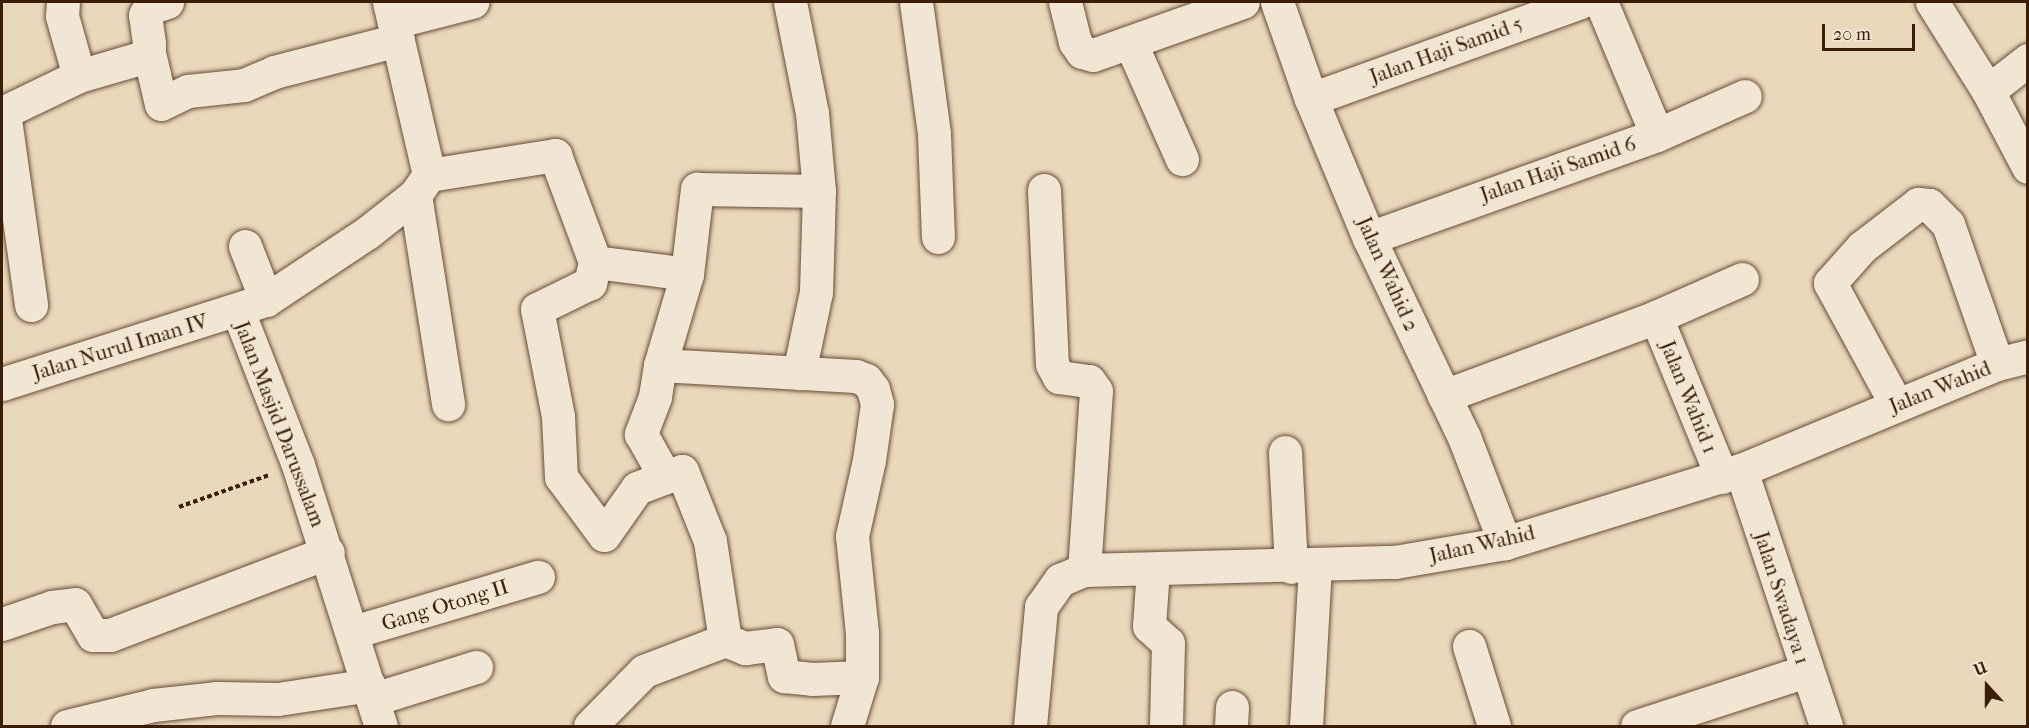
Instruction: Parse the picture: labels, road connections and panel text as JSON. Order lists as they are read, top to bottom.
{
  "streets": {
    "street": [
      "Jalan Haji Samid 5",
      "Jalan Haji Samid 6",
      "Jalan Wahid 2",
      "Jalan Nurul Iman IV",
      "Jalan Wahid",
      "Jalan Wahid 1",
      "Jalan Masjid Darussalam",
      "Jalan Swadaya 1",
      "Gang Otong II"
    ]
  },
  "crossings": [
    ["Jalan Haji Samid 5", "Jalan Wahid 2"],
    ["Jalan Haji Samid 6", "Jalan Wahid 2"],
    ["Jalan Wahid 2", "Jalan Wahid"],
    ["Jalan Nurul Iman IV", "Jalan Masjid Darussalam"],
    ["Jalan Wahid", "Jalan Wahid 1"],
    ["Jalan Wahid", "Jalan Swadaya 1"],
    ["Jalan Wahid 1", "Jalan Swadaya 1"],
    ["Jalan Masjid Darussalam", "Gang Otong II"]
  ],
  "scale_bar": "20 m",
  "north": "top"
}
